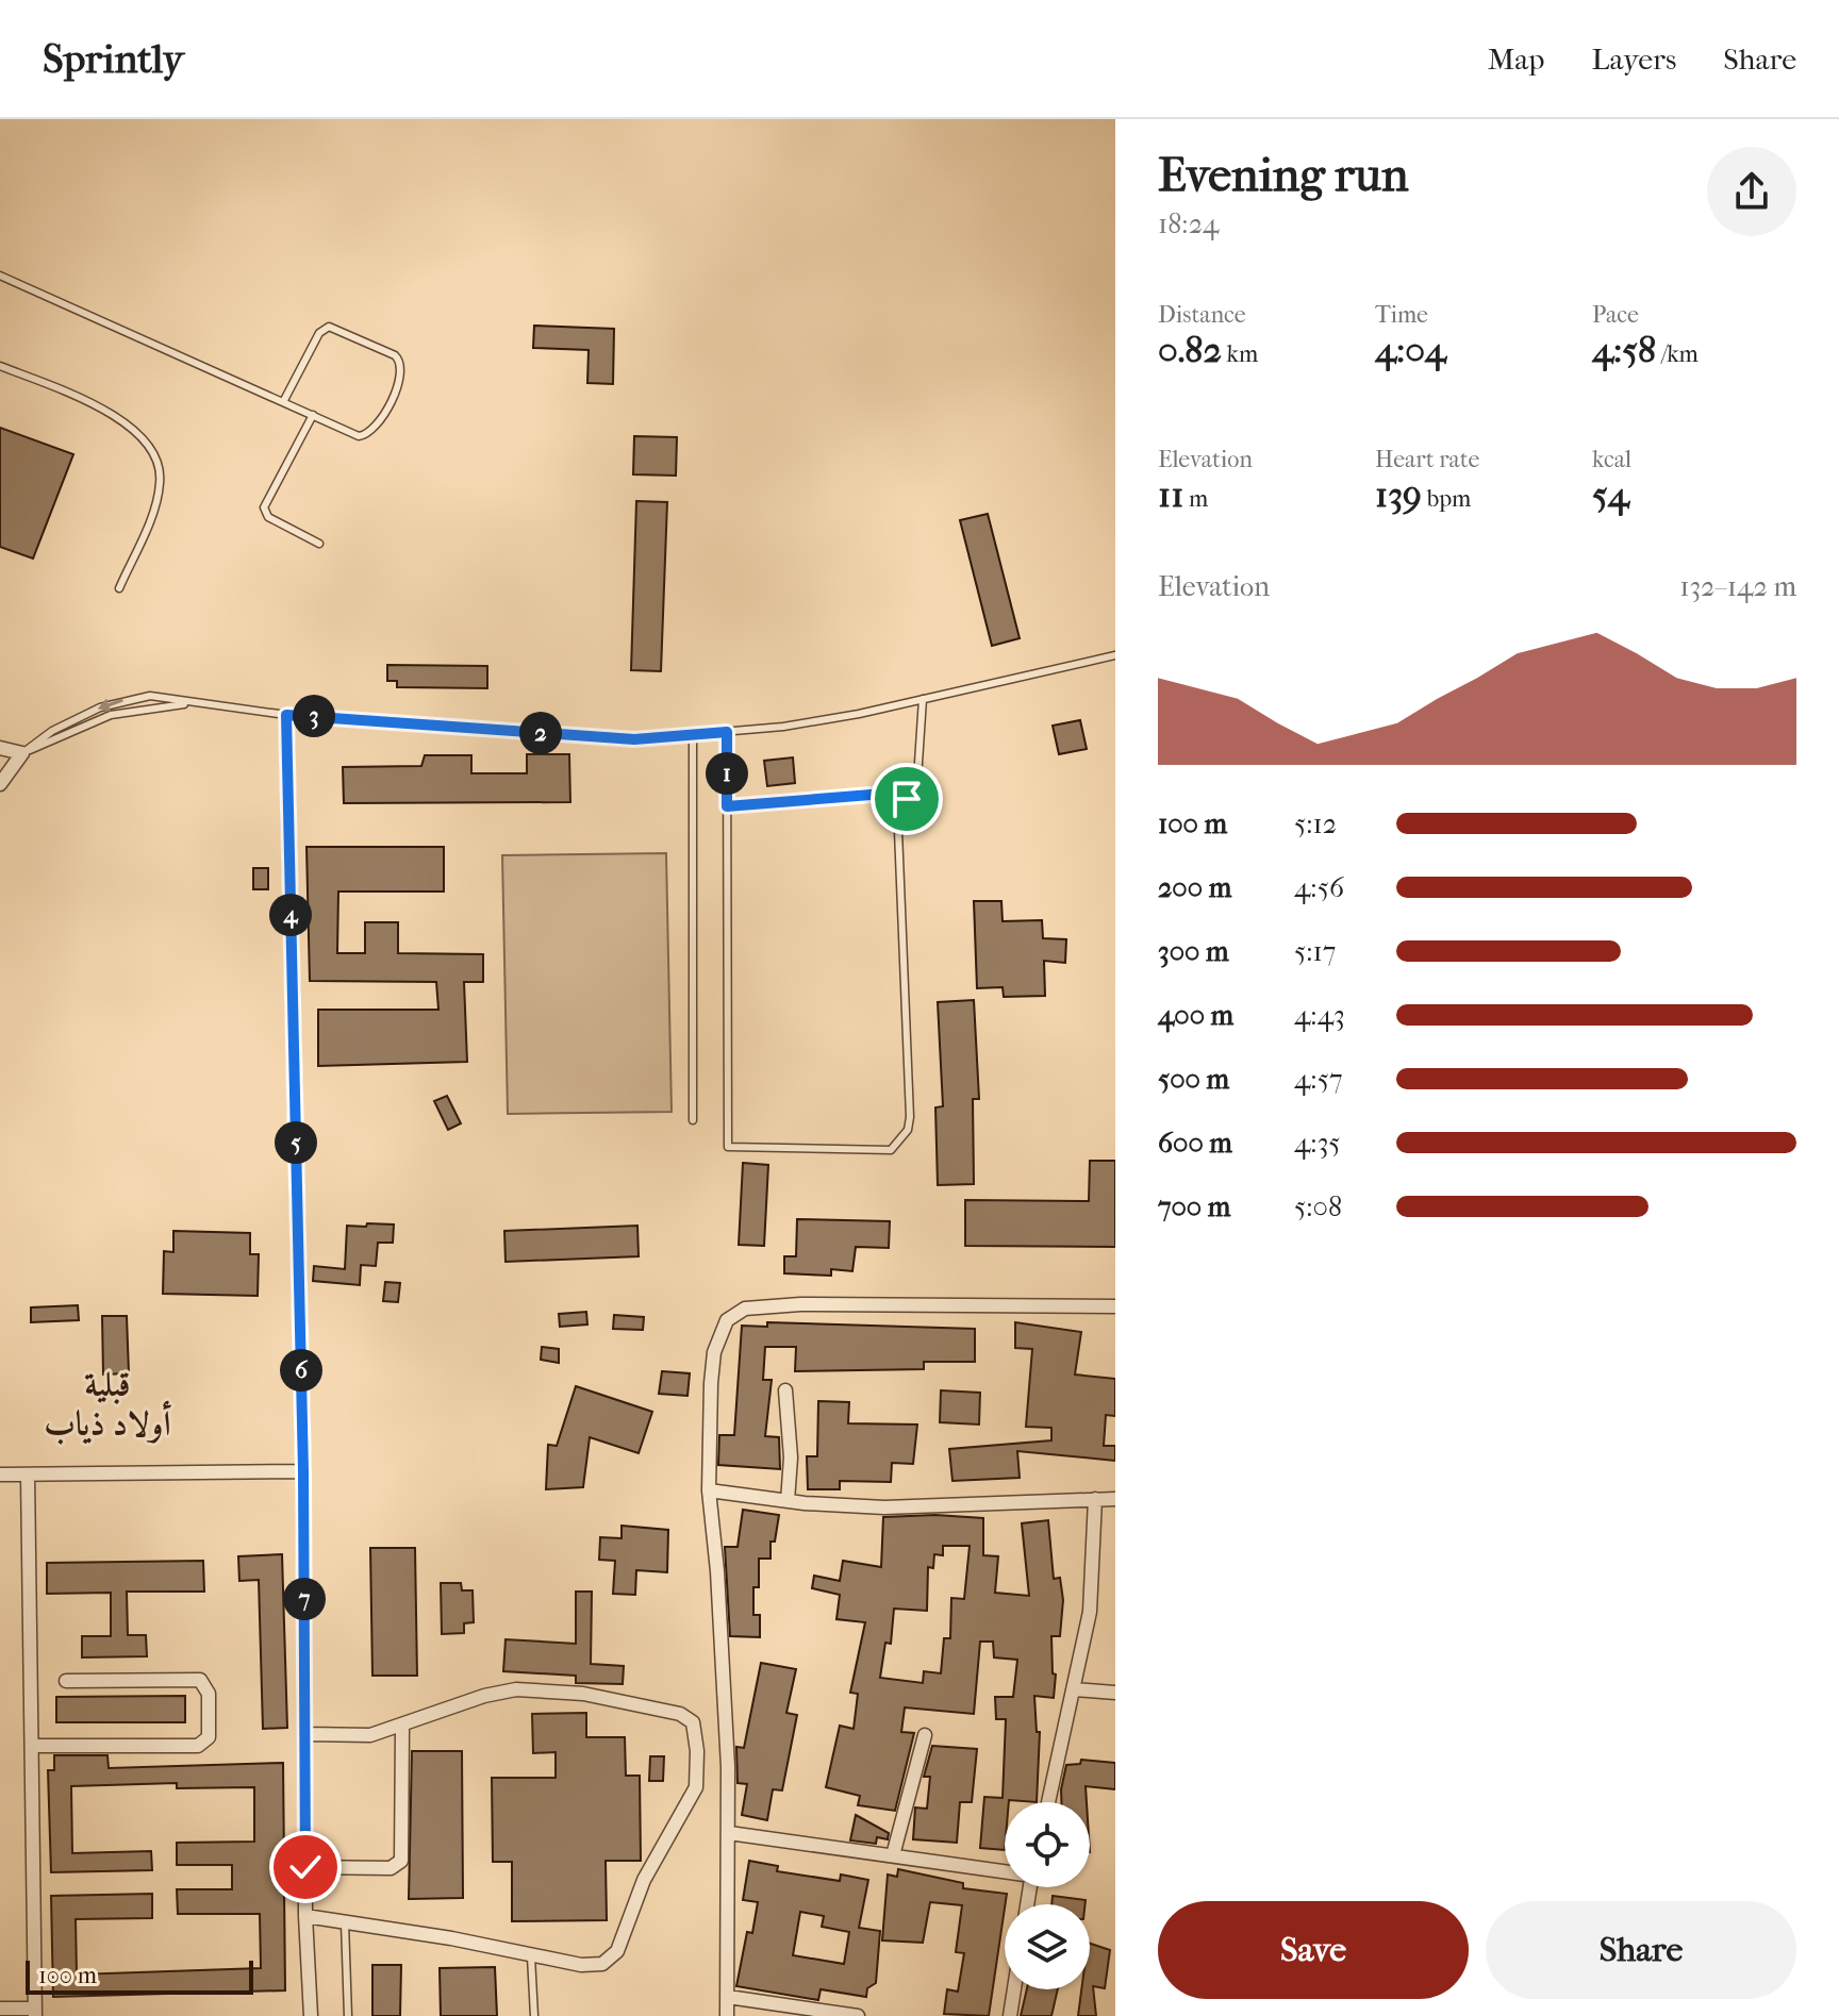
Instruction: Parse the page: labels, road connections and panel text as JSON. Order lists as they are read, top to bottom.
{
  "districts": ["قبلية أولاد ذياب"],
  "scale_bar": "100 m",
  "page": {
    "header": "Sprintly",
    "nav": ["Map", "Layers", "Share"],
    "heading": ["Evening run", "18:24"],
    "stats": [
      ["Distance", "0.82 km"],
      ["Time", "4:04"],
      ["Pace", "4:58 /km"],
      ["Elevation", "11 m"],
      ["Heart rate", "139 bpm"],
      ["kcal", "54"]
    ],
    "chart": ["Elevation", "132–142 m"],
    "pins": [
      "3",
      "2",
      "1",
      "4",
      "5",
      "6",
      "7"
    ],
    "list": [
      {
        "name": "100 m",
        "note": "5:12"
      },
      {
        "name": "200 m",
        "note": "4:56"
      },
      {
        "name": "300 m",
        "note": "5:17"
      },
      {
        "name": "400 m",
        "note": "4:43"
      },
      {
        "name": "500 m",
        "note": "4:57"
      },
      {
        "name": "600 m",
        "note": "4:35"
      },
      {
        "name": "700 m",
        "note": "5:08"
      }
    ],
    "buttons": ["Save", "Share"],
    "scale": "100 m"
  }
}
